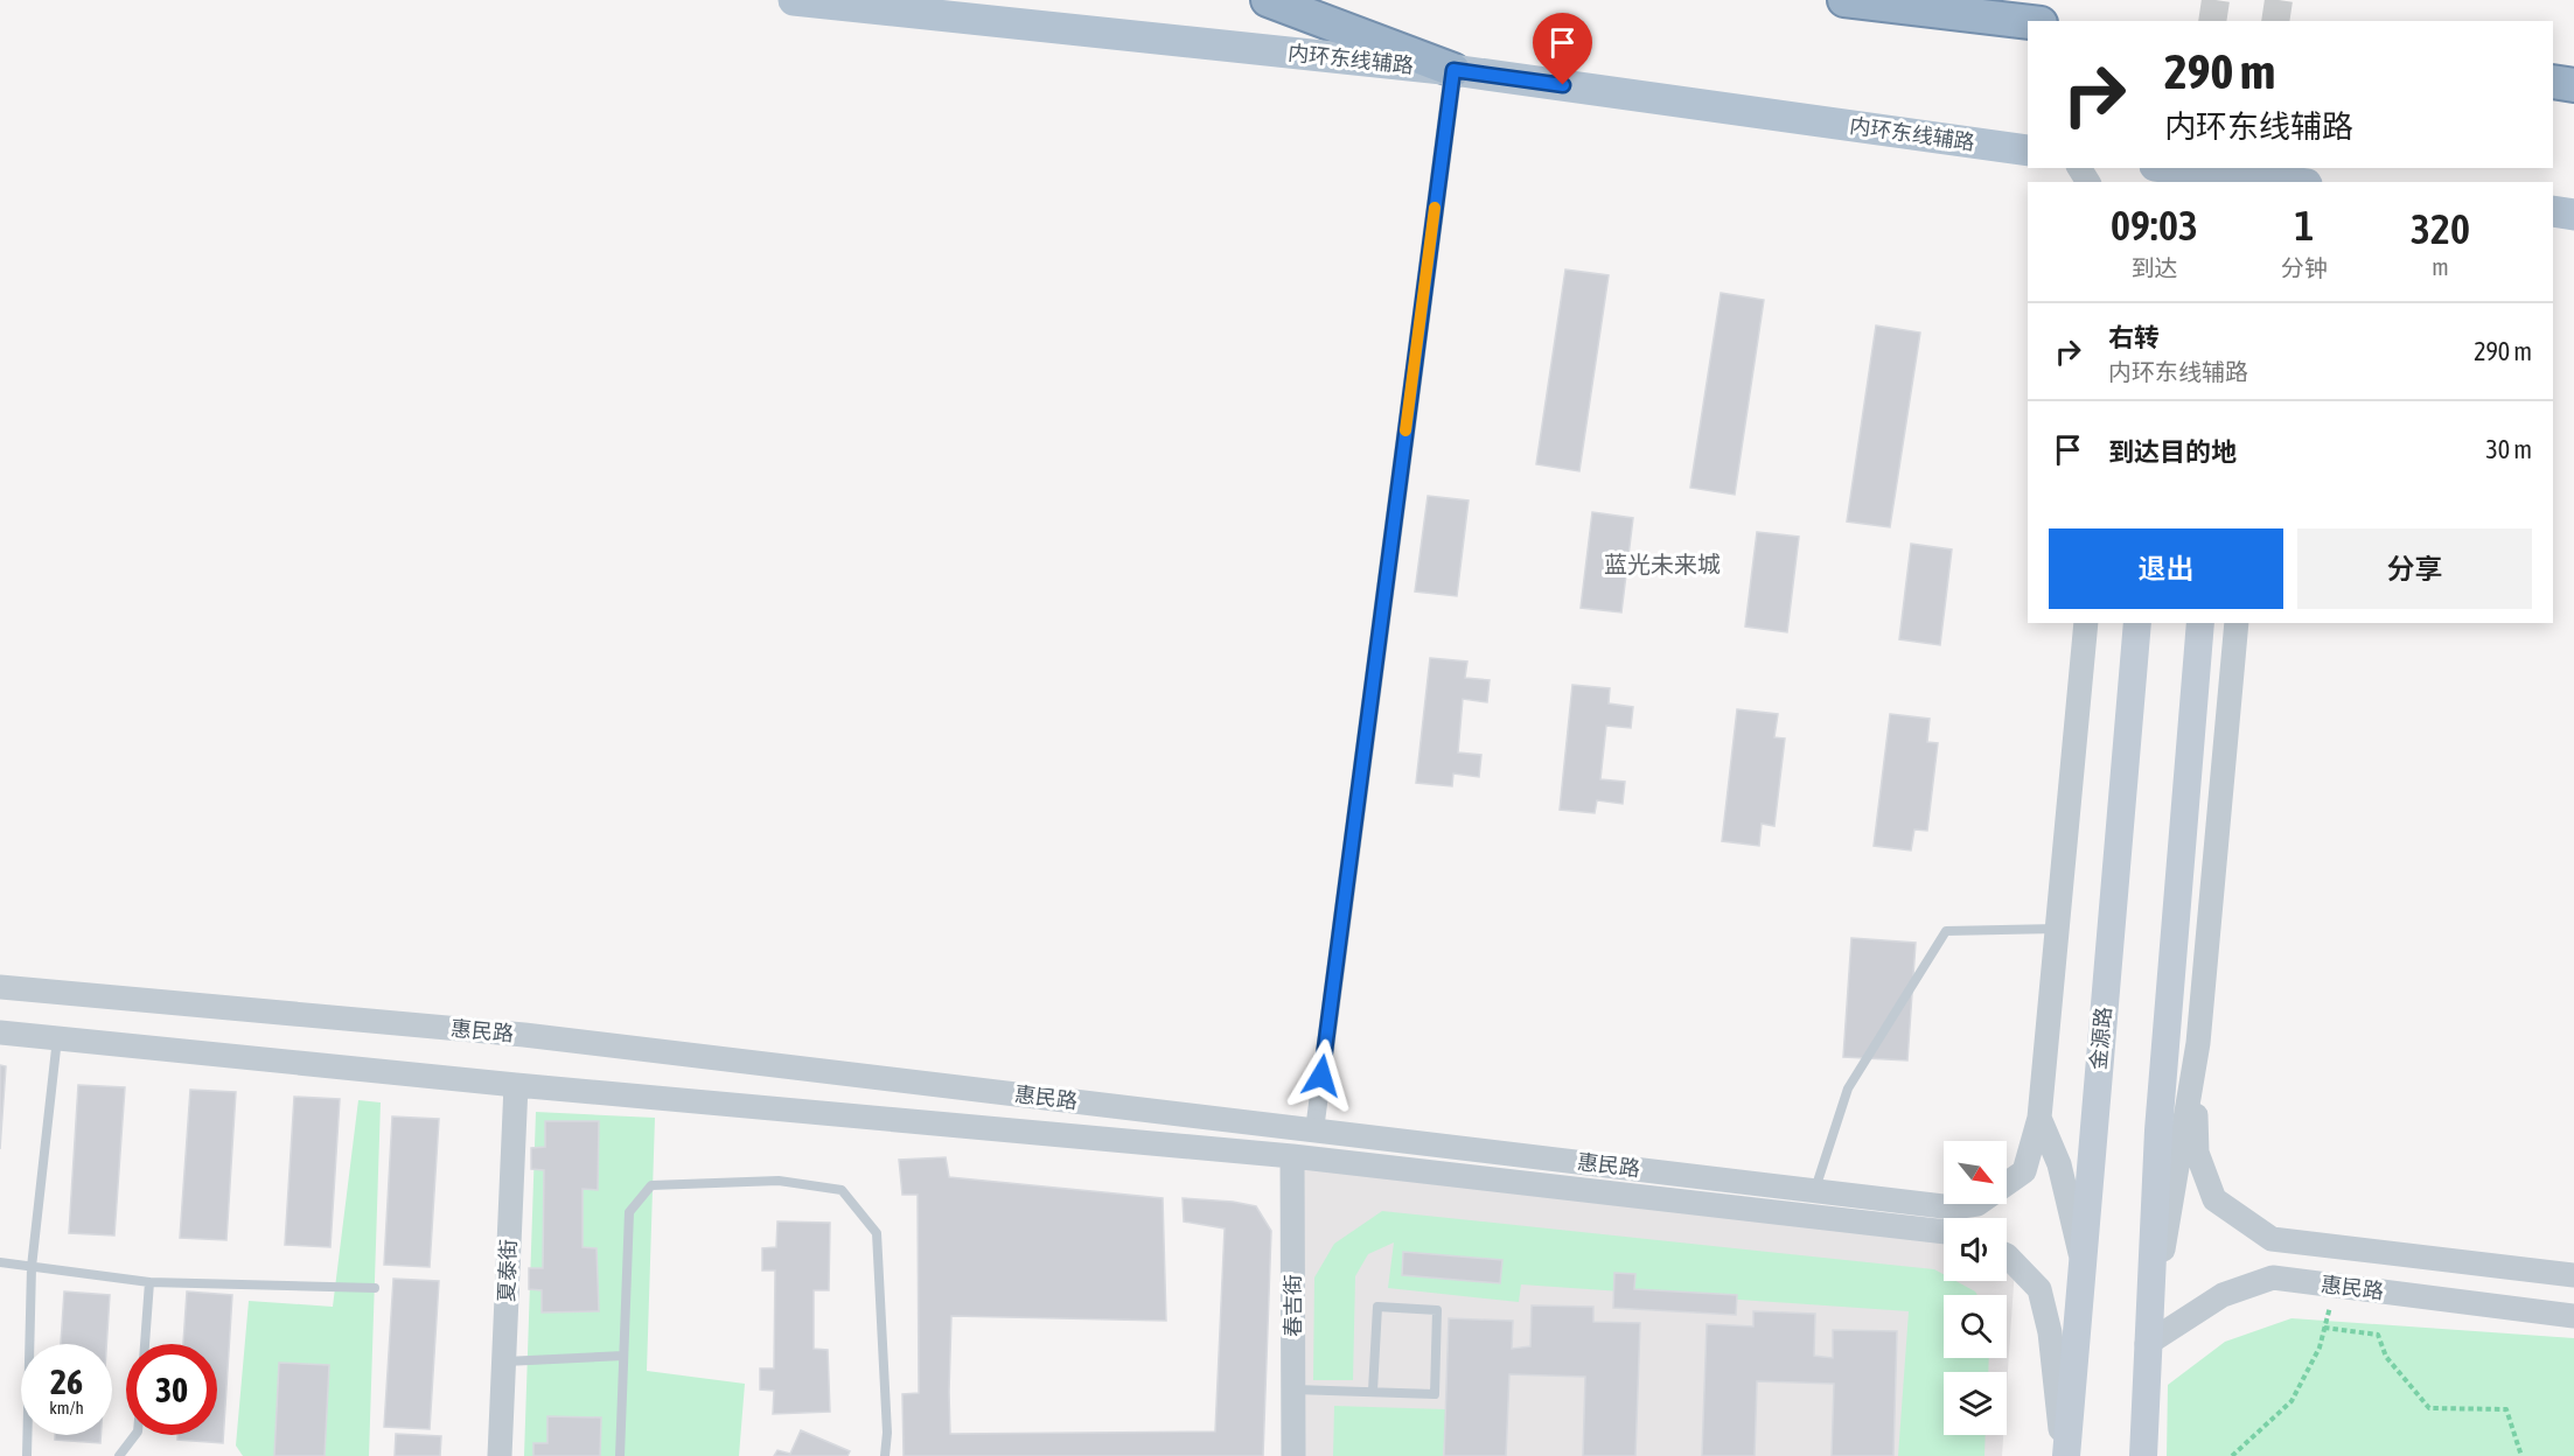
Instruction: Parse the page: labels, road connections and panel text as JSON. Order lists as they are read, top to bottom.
{
  "streets": {
    "main road": ["内环东线辅路", "金源路"],
    "street": ["惠民路", "夏泰街", "春吉街"]
  },
  "crossings": [
    ["惠民路", "夏泰街"],
    ["惠民路", "春吉街"]
  ],
  "districts": ["蓝光未来城"],
  "north": "bottom right",
  "page": {
    "turn": ["290 m", "内环东线辅路"],
    "eta": [
      "09:03",
      "到达",
      "1",
      "分钟",
      "320",
      "m"
    ],
    "list": [
      {
        "name": "右转",
        "note": "内环东线辅路",
        "value": "290 m"
      },
      {
        "name": "到达目的地",
        "value": "30 m"
      }
    ],
    "buttons": ["退出", "分享"],
    "speed": "26 km/h",
    "limit": "30"
  }
}
